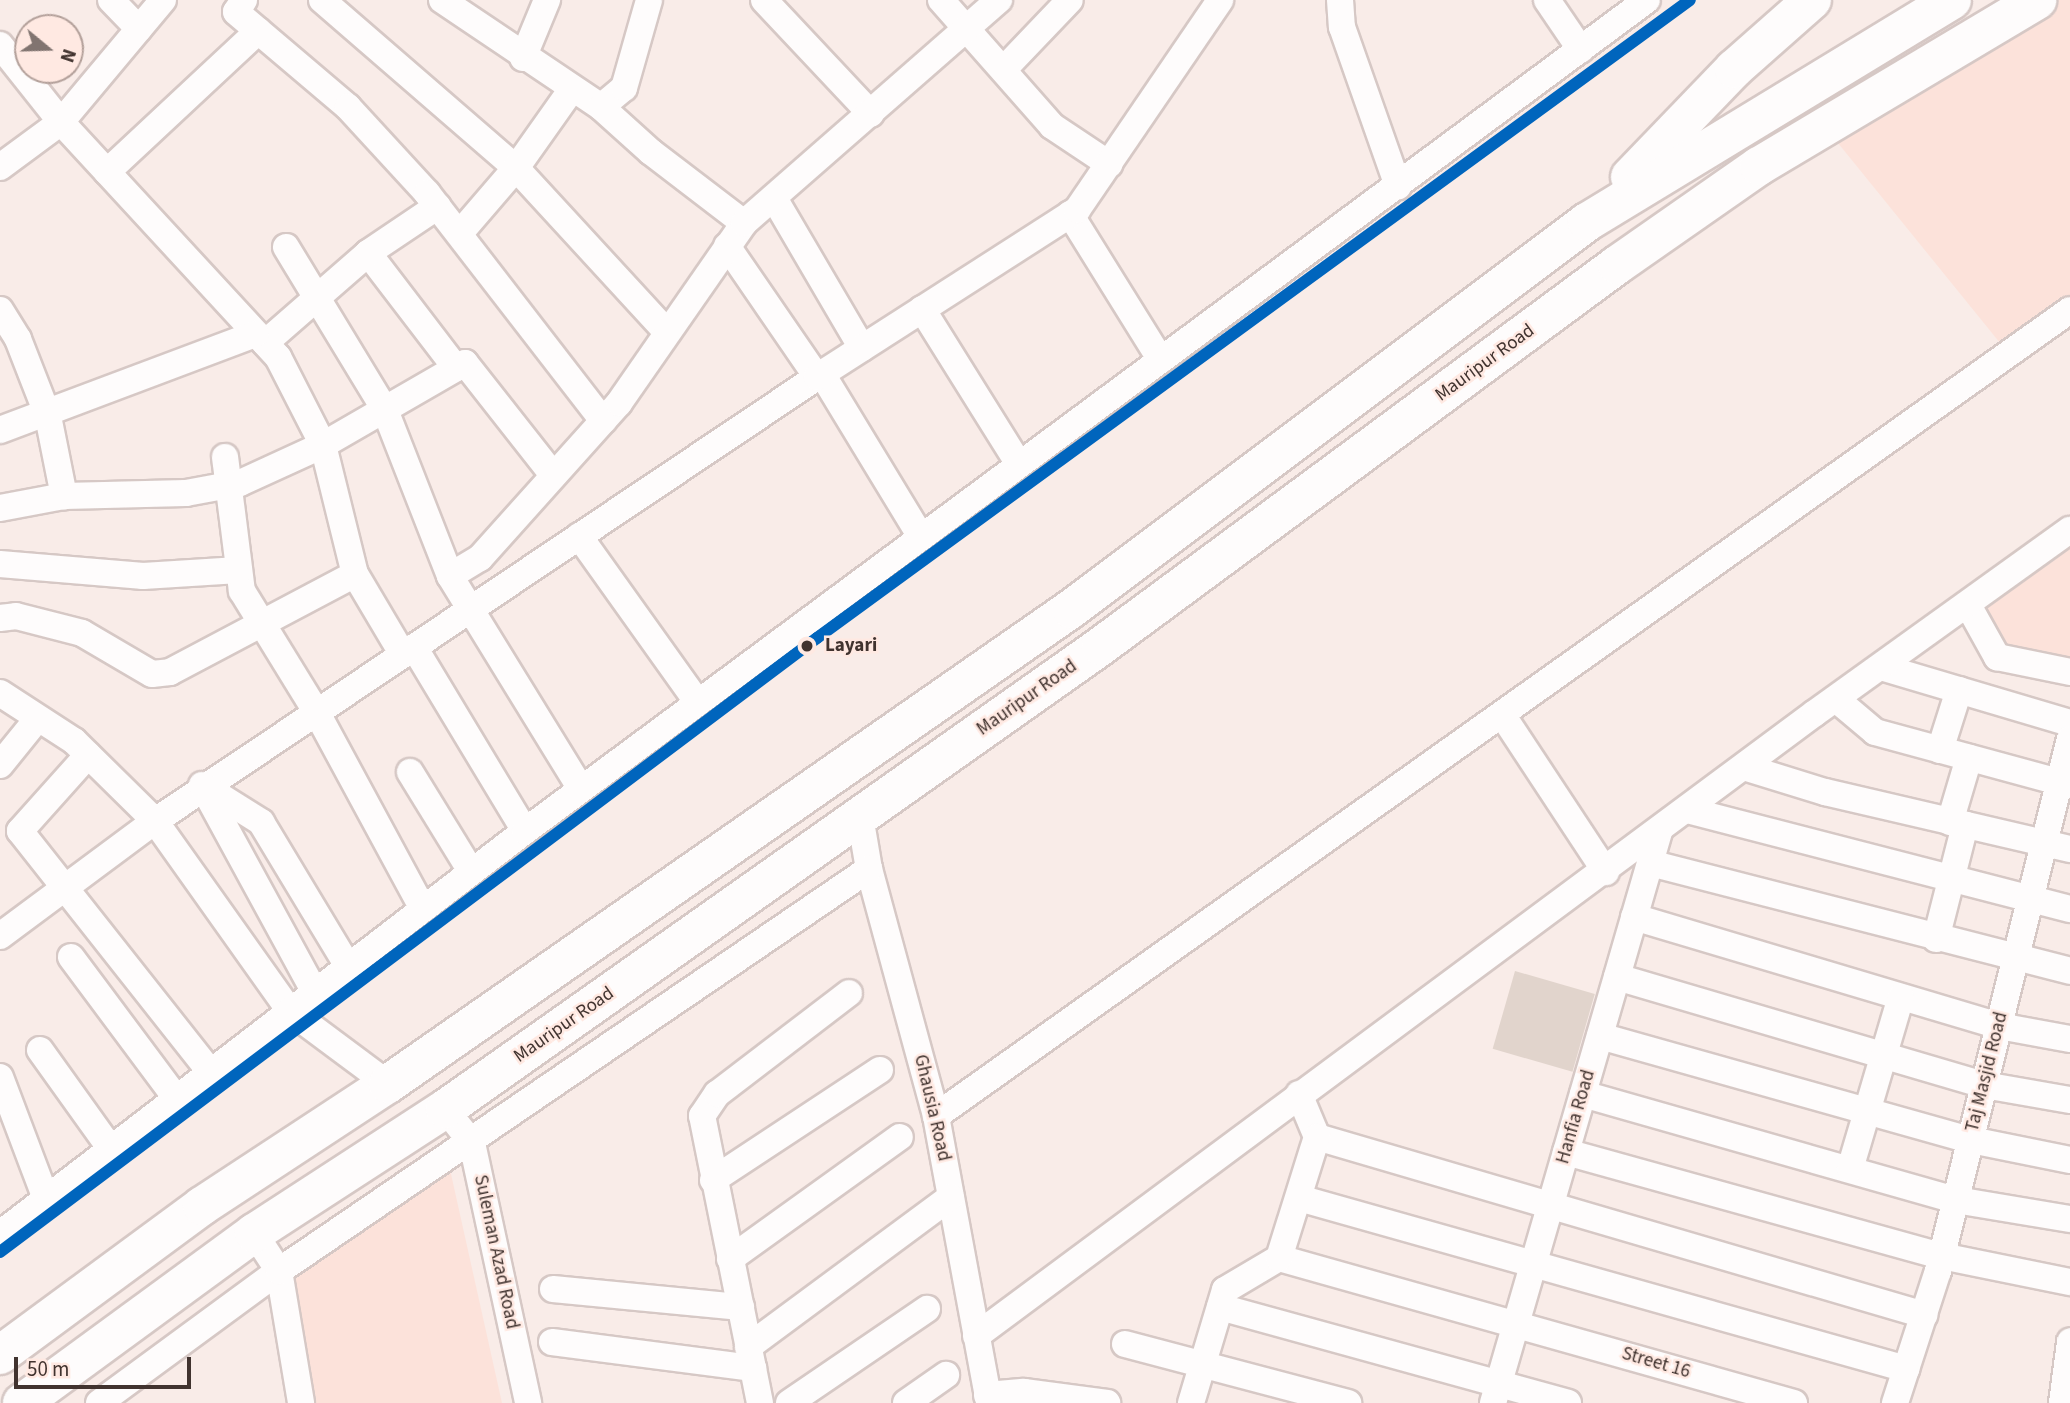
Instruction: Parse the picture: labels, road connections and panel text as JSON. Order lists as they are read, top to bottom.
{
  "streets": {
    "highway": ["Mauripur Road"],
    "street": [
      "Taj Masjid Road",
      "Ghausia Road",
      "Hanfia Road",
      "Suleman Azad Road",
      "Street 16"
    ]
  },
  "crossings": [
    ["Mauripur Road", "Ghausia Road"],
    ["Mauripur Road", "Suleman Azad Road"],
    ["Hanfia Road", "Street 16"]
  ],
  "places": ["Layari"],
  "scale_bar": "50 m",
  "north": "right"
}
